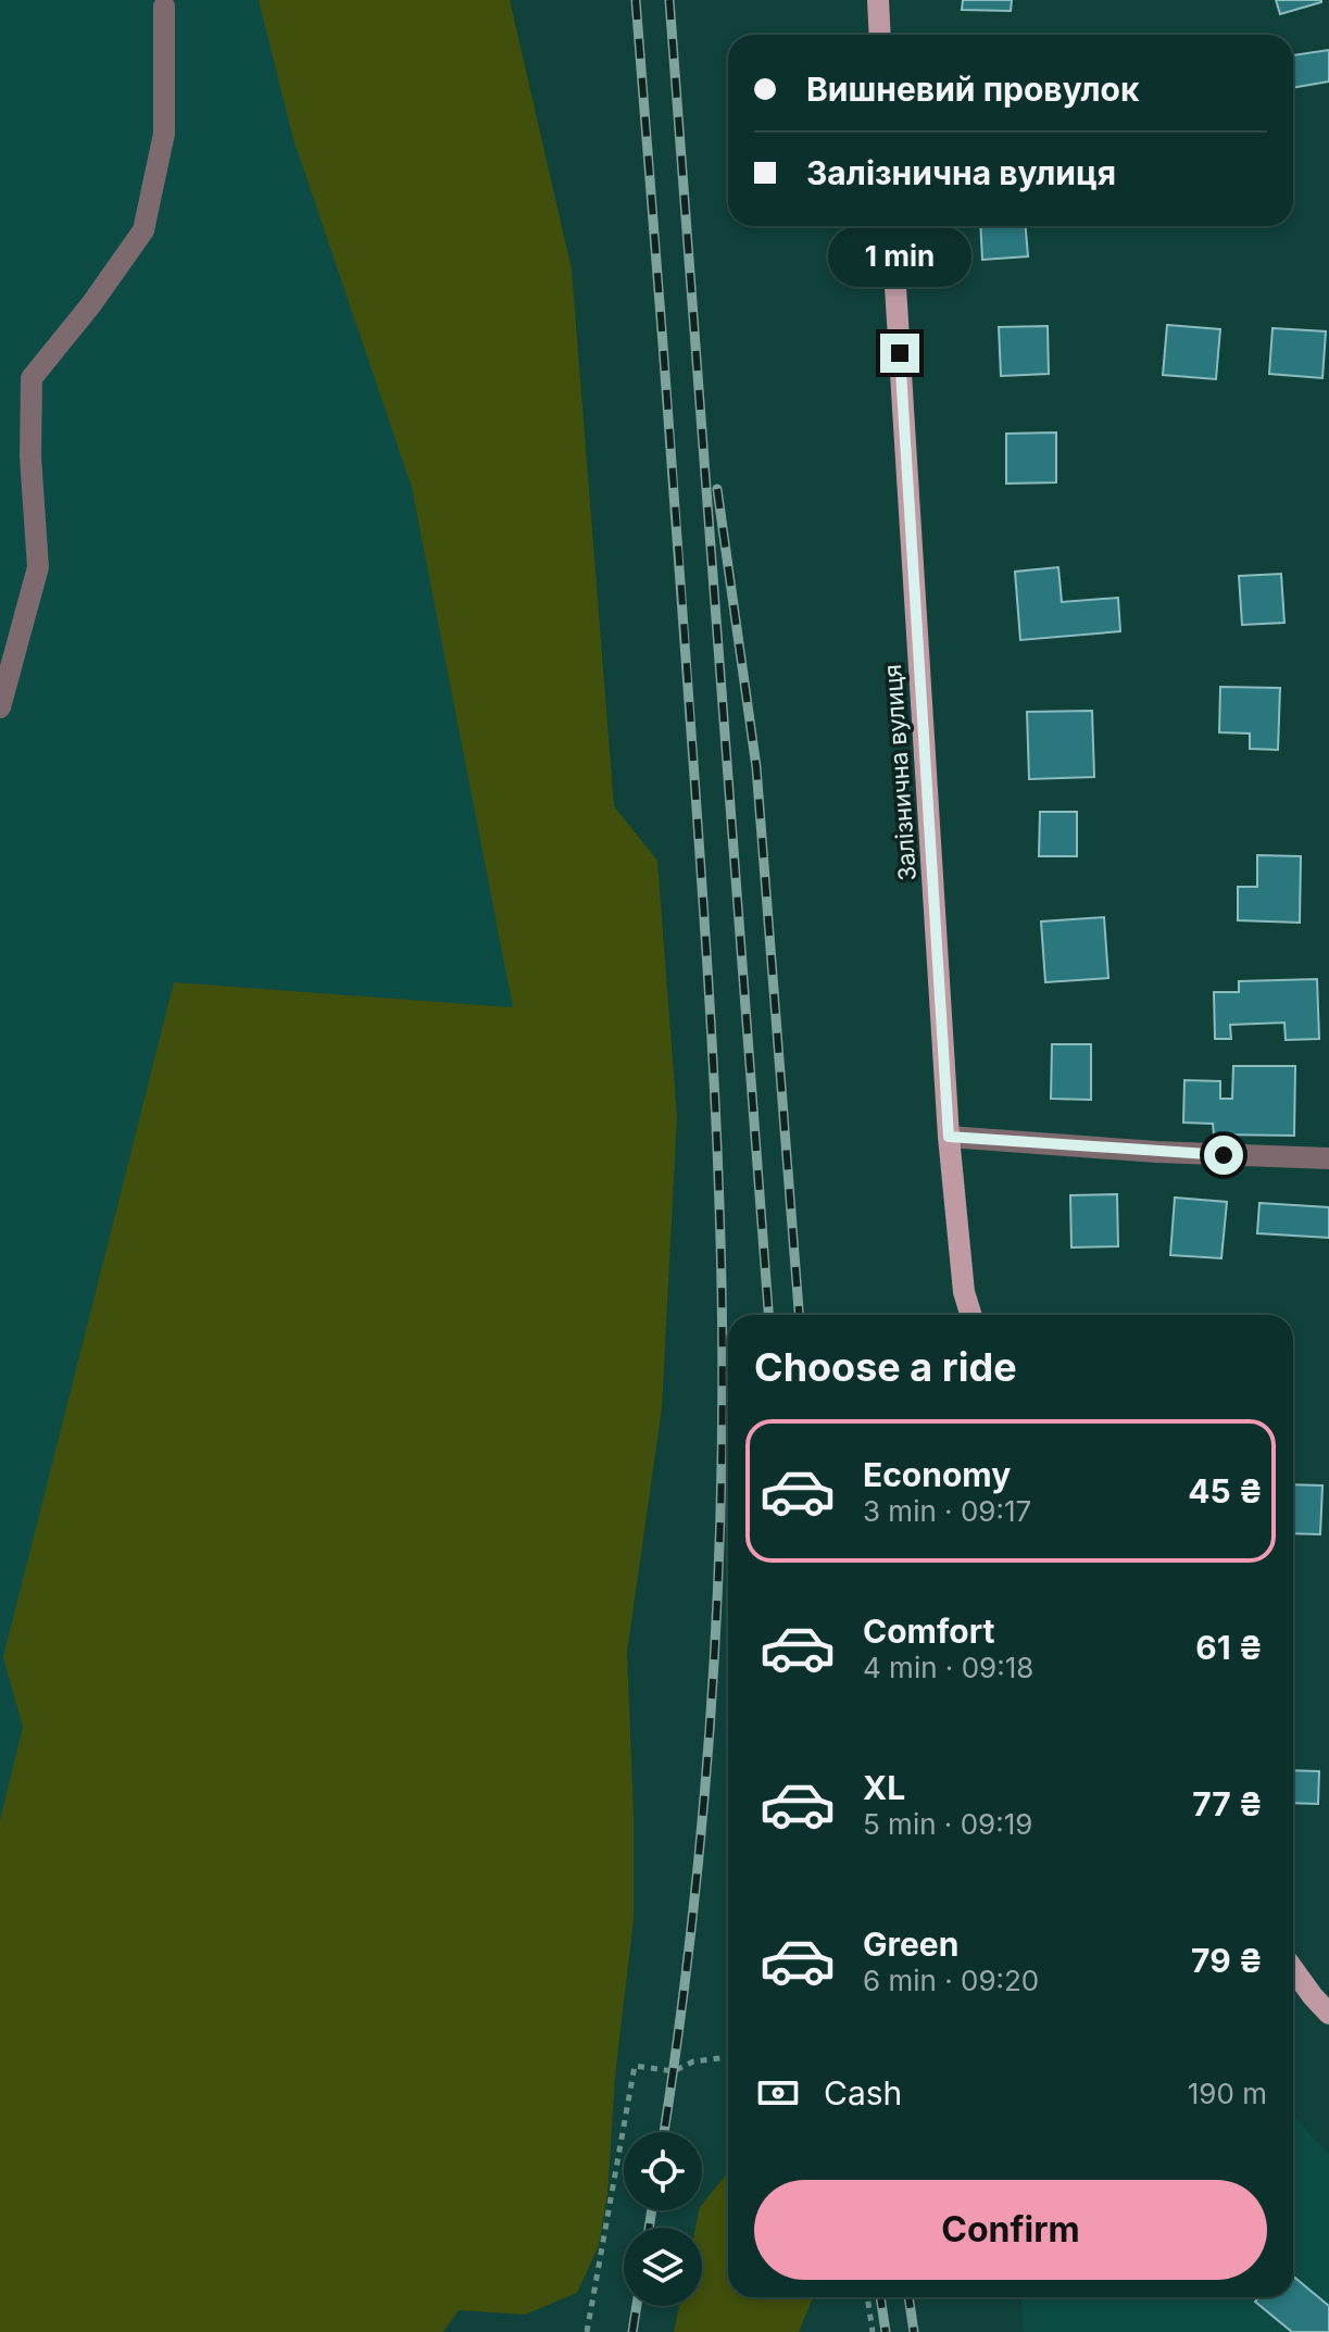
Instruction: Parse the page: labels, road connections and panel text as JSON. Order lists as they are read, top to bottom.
{
  "streets": {
    "main road": ["Залізнична вулиця"]
  },
  "page": {
    "banner": ["Вишневий провулок", "Залізнична вулиця"],
    "bubble": "1 min",
    "heading": "Choose a ride",
    "list": [
      {
        "name": "Economy",
        "note": "3 min · 09:17",
        "value": "45 ₴"
      },
      {
        "name": "Comfort",
        "note": "4 min · 09:18",
        "value": "61 ₴"
      },
      {
        "name": "XL",
        "note": "5 min · 09:19",
        "value": "77 ₴"
      },
      {
        "name": "Green",
        "note": "6 min · 09:20",
        "value": "79 ₴"
      }
    ],
    "pay": ["Cash", "190 m"],
    "buttons": "Confirm"
  }
}
